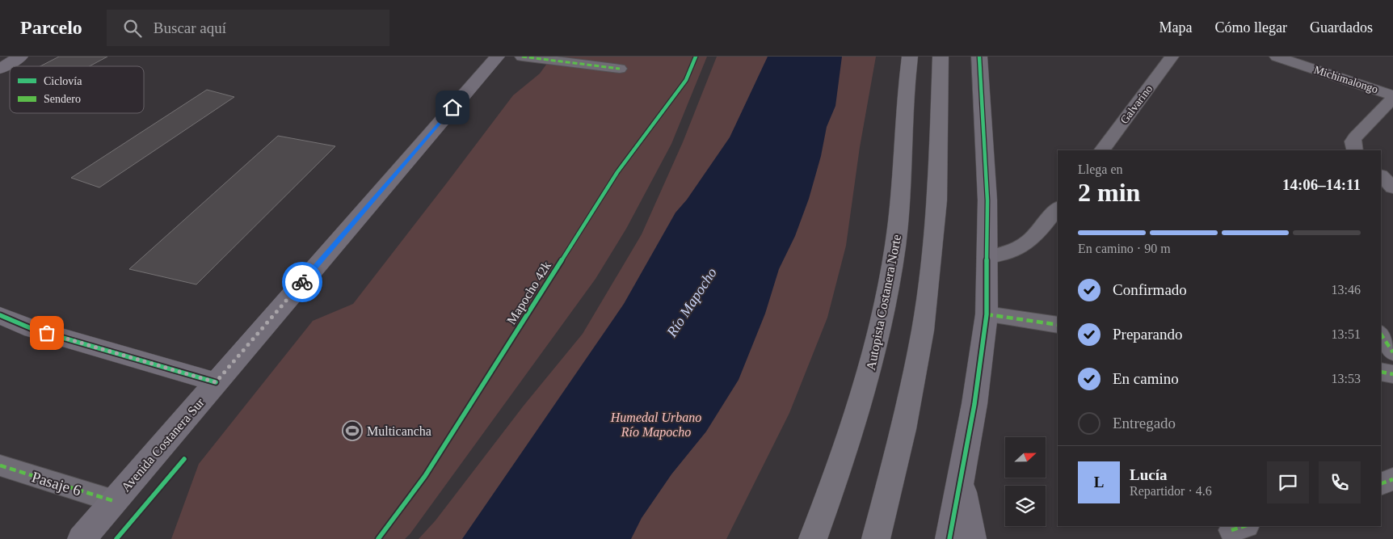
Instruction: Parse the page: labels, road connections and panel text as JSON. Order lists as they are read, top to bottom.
{
  "streets": {
    "highway": ["Autopista Costanera Norte"],
    "street": [
      "Michimalongo",
      "Galvarino",
      "Avenida Costanera Sur",
      "Pasaje 6"
    ],
    "cycle path": ["Mapocho 42k"]
  },
  "crossings": [
    ["Avenida Costanera Sur", "Pasaje 6"]
  ],
  "water": ["Río Mapocho"],
  "parks": ["Humedal Urbano Río Mapocho"],
  "places": {
    "sports": ["Multicancha"]
  },
  "legend": ["Ciclovía", "Sendero"],
  "north": "right",
  "page": {
    "header": "Parcelo",
    "search": "Buscar aquí",
    "nav": ["Mapa", "Cómo llegar", "Guardados"],
    "heading": ["2 min", "Llega en", "14:06–14:11"],
    "panel": ["Lucía", "Repartidor · 4.6"],
    "bar": "En camino · 90 m",
    "list": [
      ["Confirmado", "13:46"],
      ["Preparando", "13:51"],
      ["En camino", "13:53"],
      "Entregado"
    ],
    "round": "L"
  }
}
